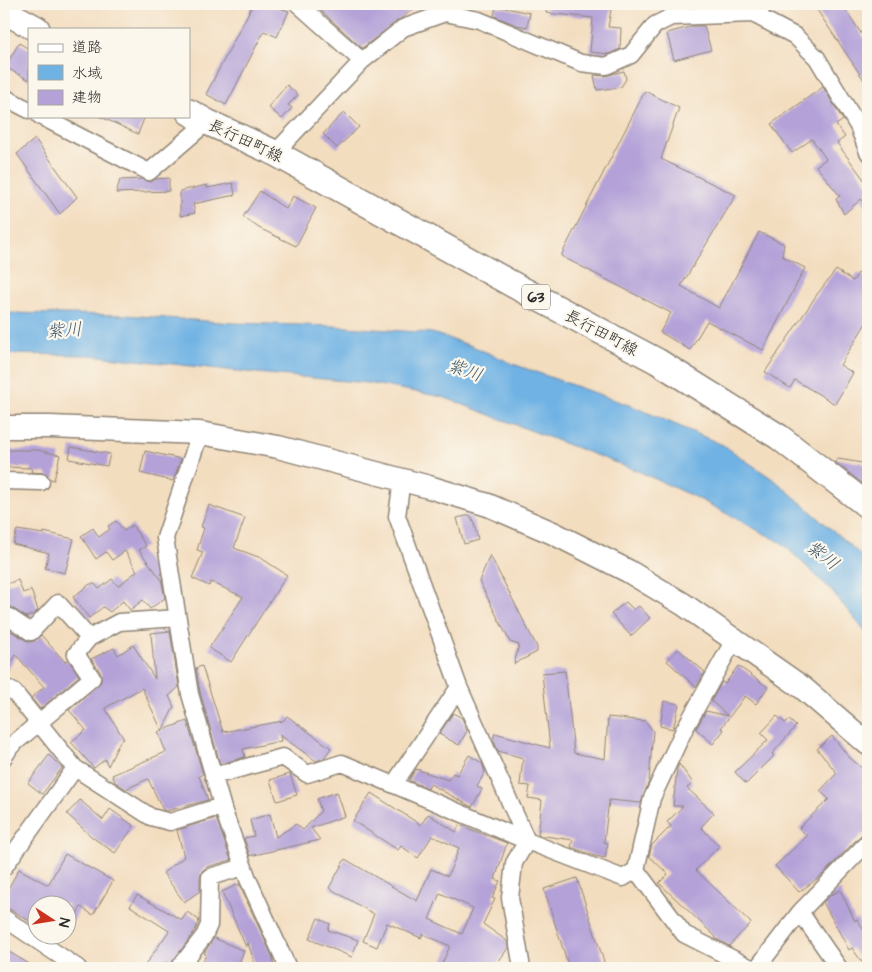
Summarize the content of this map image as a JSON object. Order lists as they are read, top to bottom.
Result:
{
  "streets": {
    "main road": ["長行田町線", "63"]
  },
  "water": ["紫川"],
  "legend": ["道路", "水域", "建物"],
  "north": "right"
}
